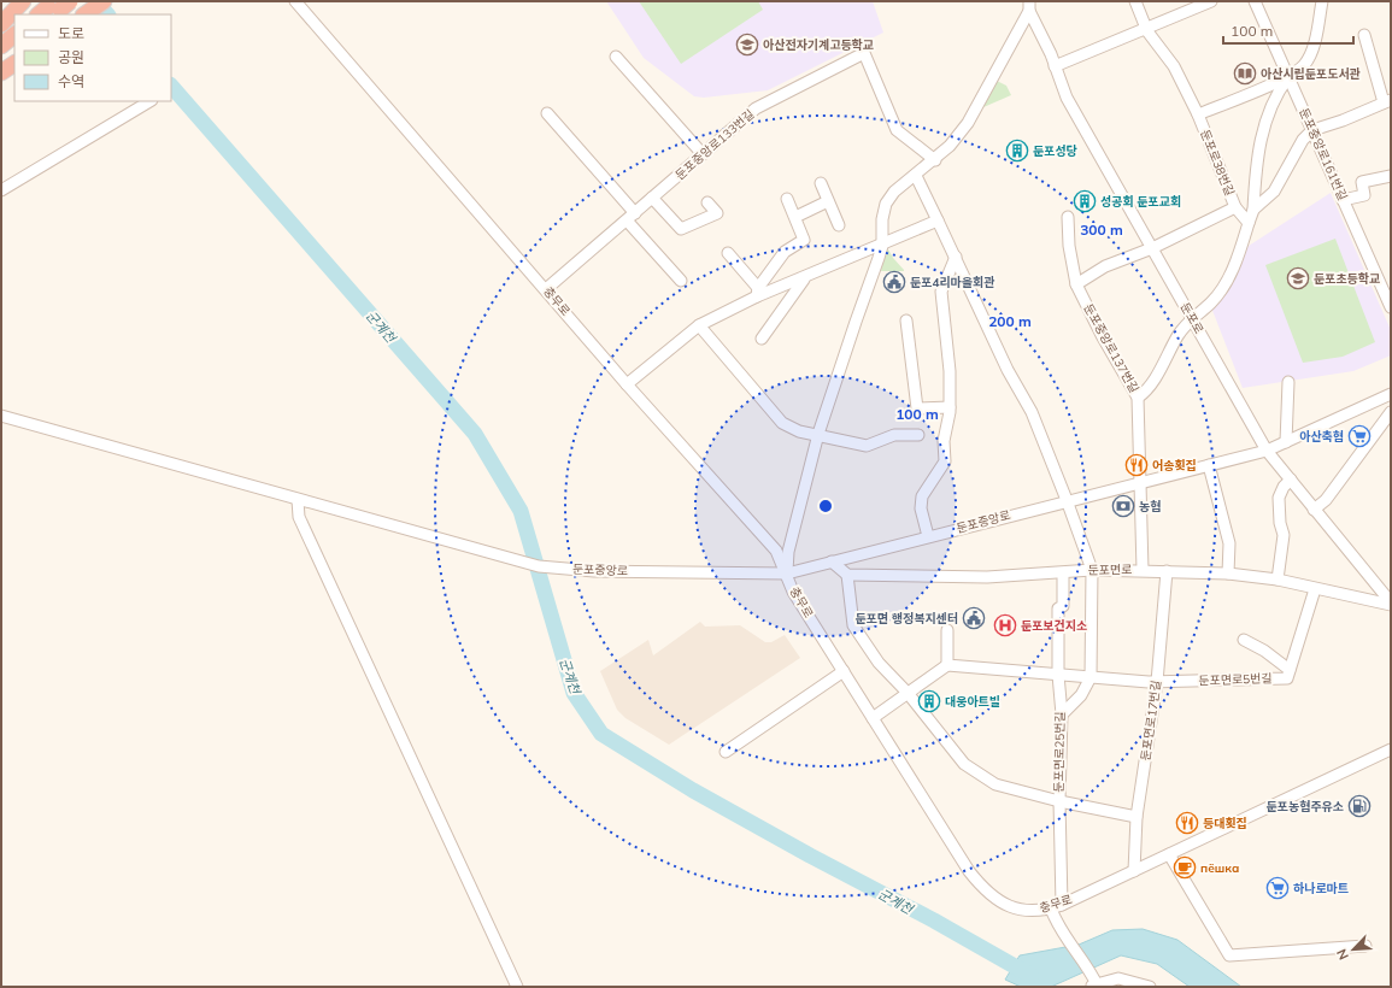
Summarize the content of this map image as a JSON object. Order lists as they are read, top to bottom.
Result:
{
  "streets": {
    "street": [
      "둔포중앙로133번길",
      "둔포중앙로161번길",
      "둔포로38번길",
      "충무로",
      "둔포로",
      "둔포중앙로137번길",
      "둔포중앙로",
      "둔포면로",
      "둔포면로5번길",
      "둔포면로17번길",
      "둔포면로25번길"
    ]
  },
  "crossings": [
    ["둔포중앙로133번길", "충무로"],
    ["둔포중앙로133번길", "둔포로"],
    ["충무로", "둔포로"],
    ["충무로", "둔포중앙로"],
    ["충무로", "둔포면로17번길"],
    ["충무로", "둔포면로25번길"],
    ["둔포로", "둔포중앙로"],
    ["둔포로", "둔포면로"],
    ["둔포중앙로137번길", "둔포중앙로"],
    ["둔포중앙로137번길", "둔포면로"],
    ["둔포면로", "둔포면로17번길"],
    ["둔포면로", "둔포면로25번길"],
    ["둔포면로5번길", "둔포면로17번길"],
    ["둔포면로5번길", "둔포면로25번길"]
  ],
  "water": ["군계천"],
  "places": {
    "school or university": ["아산전자기계고등학교", "둔포초등학교"],
    "library": ["아산시립둔포도서관"],
    "building": ["둔포성당", "성공회 둔포교회", "대웅아트빌"],
    "public building": ["둔포4리마을회관", "둔포면 행정복지센터"],
    "supermarket": ["아산축협", "하나로마트"],
    "restaurant": ["어송횟집", "등대횟집"],
    "bank": ["농협"],
    "hospital": ["둔포보건지소"],
    "fuel station": ["둔포농협주유소"],
    "cafe": ["пёшка"]
  },
  "legend": ["도로", "공원", "수역"],
  "scale_bar": "100 m",
  "north": "bottom left",
  "rings": ["300 m", "200 m", "100 m"]
}
